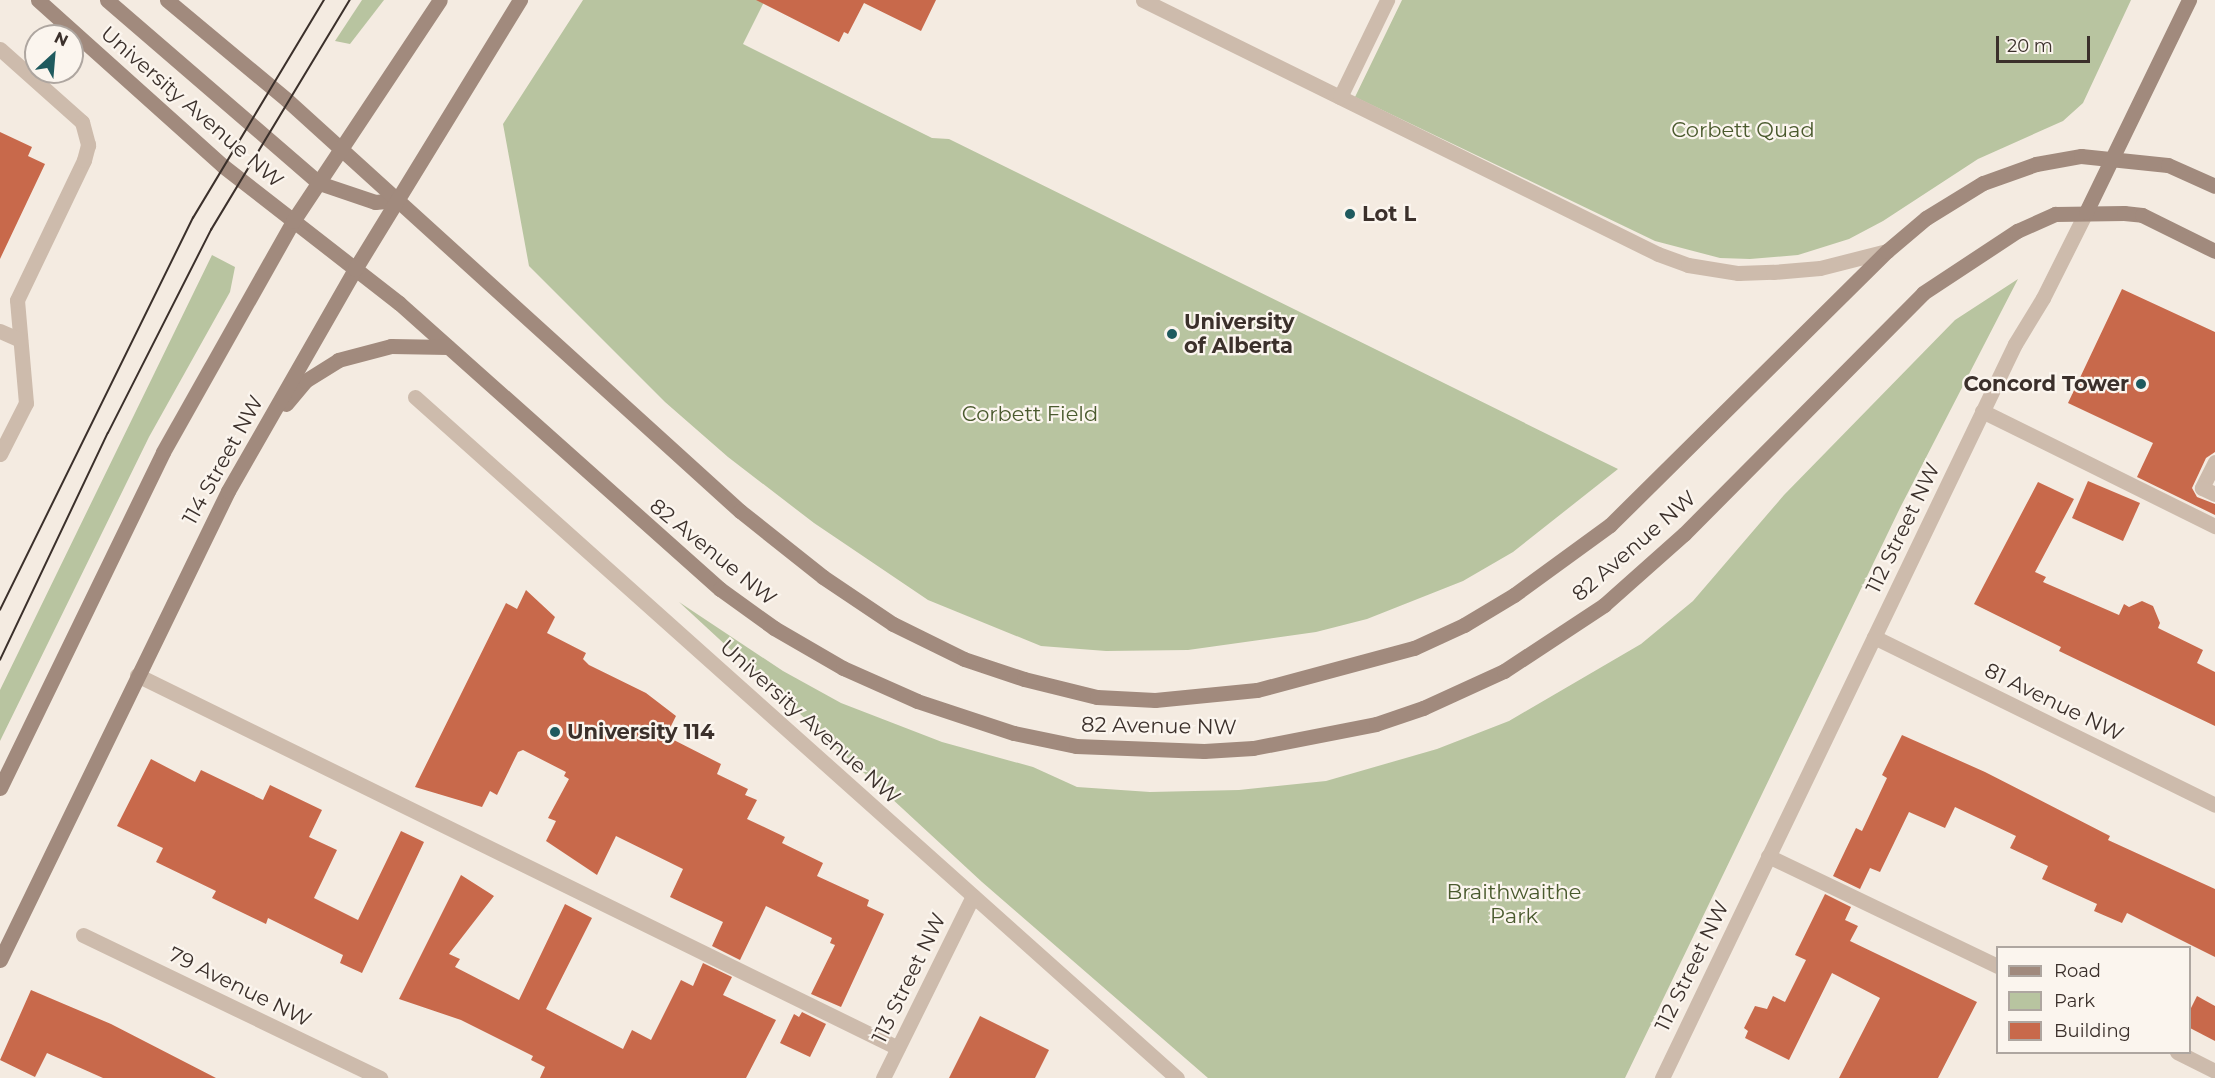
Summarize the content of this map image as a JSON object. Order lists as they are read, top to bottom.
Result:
{
  "streets": {
    "main road": [
      "University Avenue NW",
      "114 Street NW",
      "112 Street NW",
      "82 Avenue NW"
    ],
    "street": ["81 Avenue NW", "113 Street NW", "79 Avenue NW"]
  },
  "crossings": [
    ["University Avenue NW", "82 Avenue NW"],
    ["University Avenue NW", "113 Street NW"],
    ["114 Street NW", "82 Avenue NW"],
    ["112 Street NW", "82 Avenue NW"],
    ["112 Street NW", "81 Avenue NW"]
  ],
  "parks": ["Corbett Quad", "Corbett Field", "Braithwaithe Park"],
  "places": [
    "Lot L",
    "University of Alberta",
    "Concord Tower",
    "University 114"
  ],
  "legend": ["Road", "Park", "Building"],
  "scale_bar": "20 m",
  "north": "top right"
}
